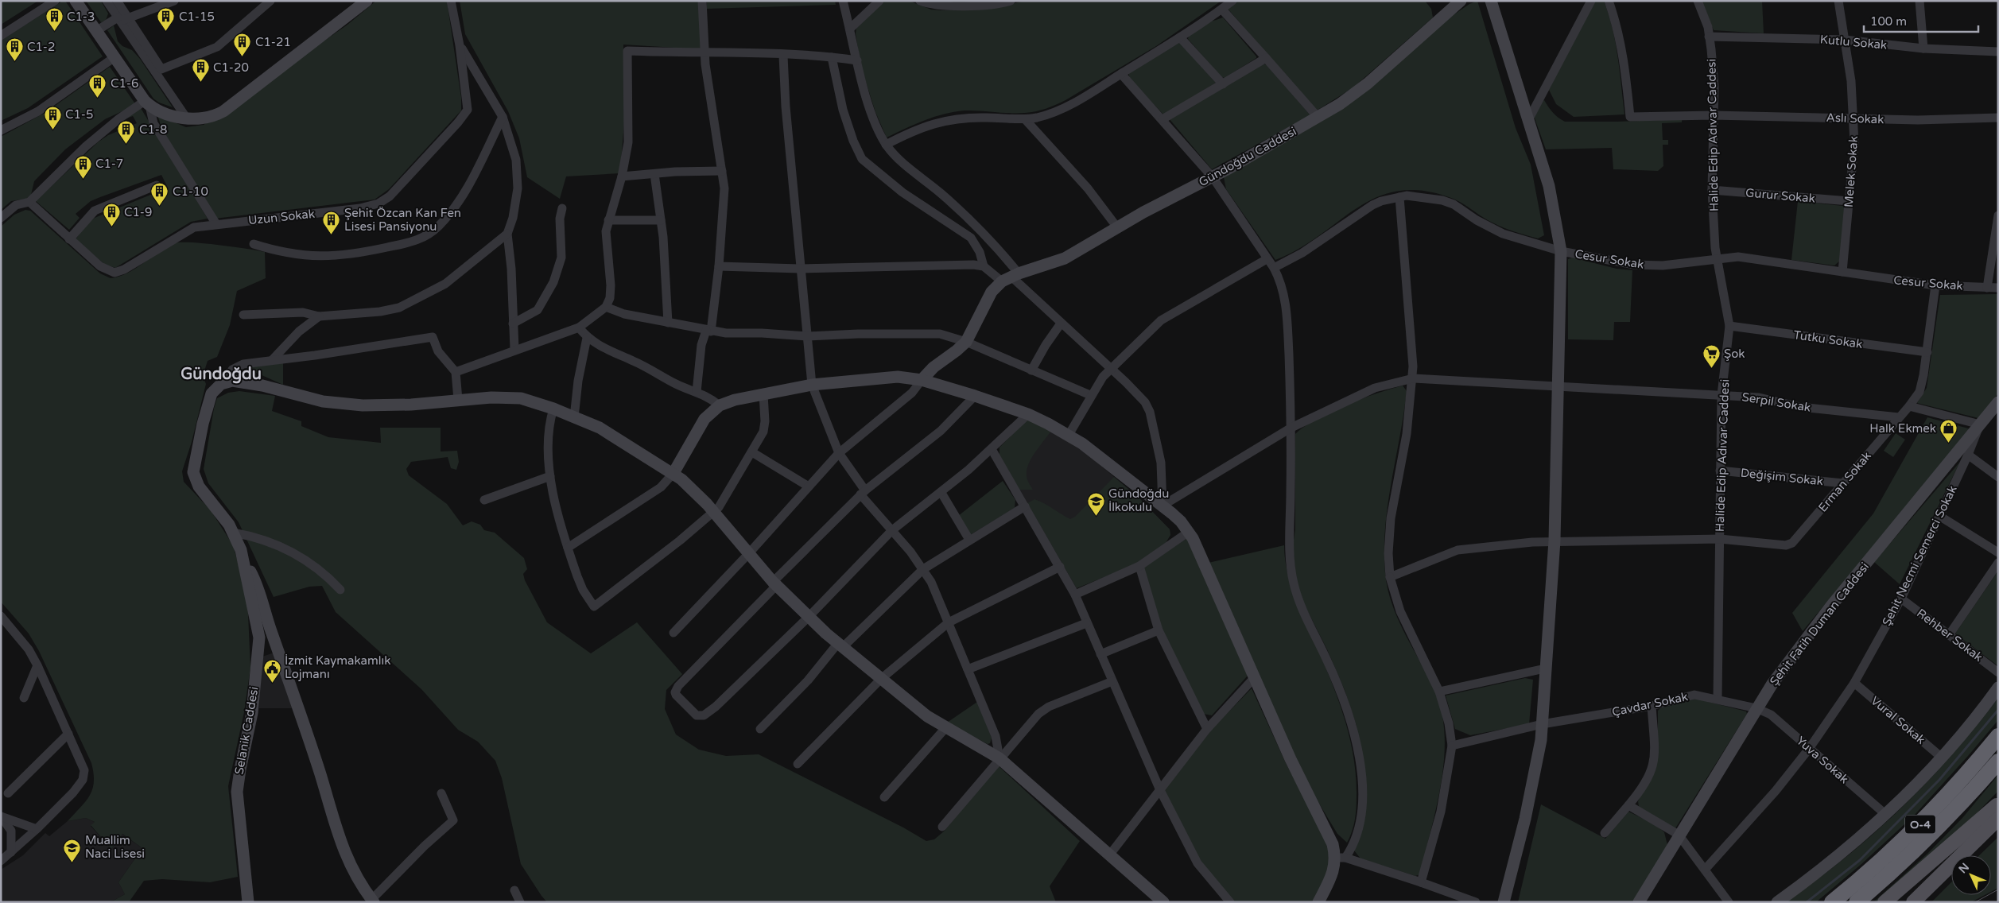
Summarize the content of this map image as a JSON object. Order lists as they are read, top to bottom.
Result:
{
  "streets": {
    "highway": ["O-4"],
    "street": [
      "Kutlu Sokak",
      "Aslı Sokak",
      "Halide Edip Adıvar Caddesi",
      "Gündoğdu Caddesi",
      "Melek Sokak",
      "Gurur Sokak",
      "Uzun Sokak",
      "Cesur Sokak",
      "Tutku Sokak",
      "Serpil Sokak",
      "Değişim Sokak",
      "Erman Sokak",
      "Şehit Necmi Semerci Sokak",
      "Şehit Fatih Duman Caddesi",
      "Rehber Sokak",
      "Çavdar Sokak",
      "Vural Sokak",
      "Selanik Caddesi",
      "Yuva Sokak"
    ]
  },
  "crossings": [
    ["Kutlu Sokak", "Halide Edip Adıvar Caddesi"],
    ["Kutlu Sokak", "Melek Sokak"],
    ["Aslı Sokak", "Halide Edip Adıvar Caddesi"],
    ["Aslı Sokak", "Melek Sokak"],
    ["Halide Edip Adıvar Caddesi", "Gurur Sokak"],
    ["Halide Edip Adıvar Caddesi", "Cesur Sokak"],
    ["Halide Edip Adıvar Caddesi", "Tutku Sokak"],
    ["Halide Edip Adıvar Caddesi", "Serpil Sokak"],
    ["Halide Edip Adıvar Caddesi", "Değişim Sokak"],
    ["Halide Edip Adıvar Caddesi", "Erman Sokak"],
    ["Halide Edip Adıvar Caddesi", "Çavdar Sokak"],
    ["Melek Sokak", "Gurur Sokak"],
    ["Melek Sokak", "Cesur Sokak"],
    ["Cesur Sokak", "Erman Sokak"],
    ["Tutku Sokak", "Erman Sokak"],
    ["Serpil Sokak", "Erman Sokak"],
    ["Değişim Sokak", "Erman Sokak"],
    ["Şehit Necmi Semerci Sokak", "Şehit Fatih Duman Caddesi"],
    ["Şehit Necmi Semerci Sokak", "Rehber Sokak"],
    ["Şehit Necmi Semerci Sokak", "Vural Sokak"],
    ["Şehit Necmi Semerci Sokak", "Yuva Sokak"],
    ["Şehit Fatih Duman Caddesi", "Çavdar Sokak"],
    ["Şehit Fatih Duman Caddesi", "Yuva Sokak"],
    ["Çavdar Sokak", "Yuva Sokak"]
  ],
  "districts": ["Gündoğdu"],
  "places": {
    "building": [
      "C1-3",
      "C1-15",
      "C1-21",
      "C1-2",
      "C1-20",
      "C1-6",
      "C1-5",
      "C1-8",
      "C1-7",
      "C1-10",
      "C1-9",
      "Şehit Özcan Kan Fen Lisesi Pansiyonu"
    ],
    "supermarket": ["Şok"],
    "shop": ["Halk Ekmek"],
    "school or university": ["Gündoğdu İlkokulu", "Muallim Naci Lisesi"],
    "public building": ["İzmit Kaymakamlık Lojmanı"]
  },
  "scale_bar": "100 m",
  "north": "top left"
}
